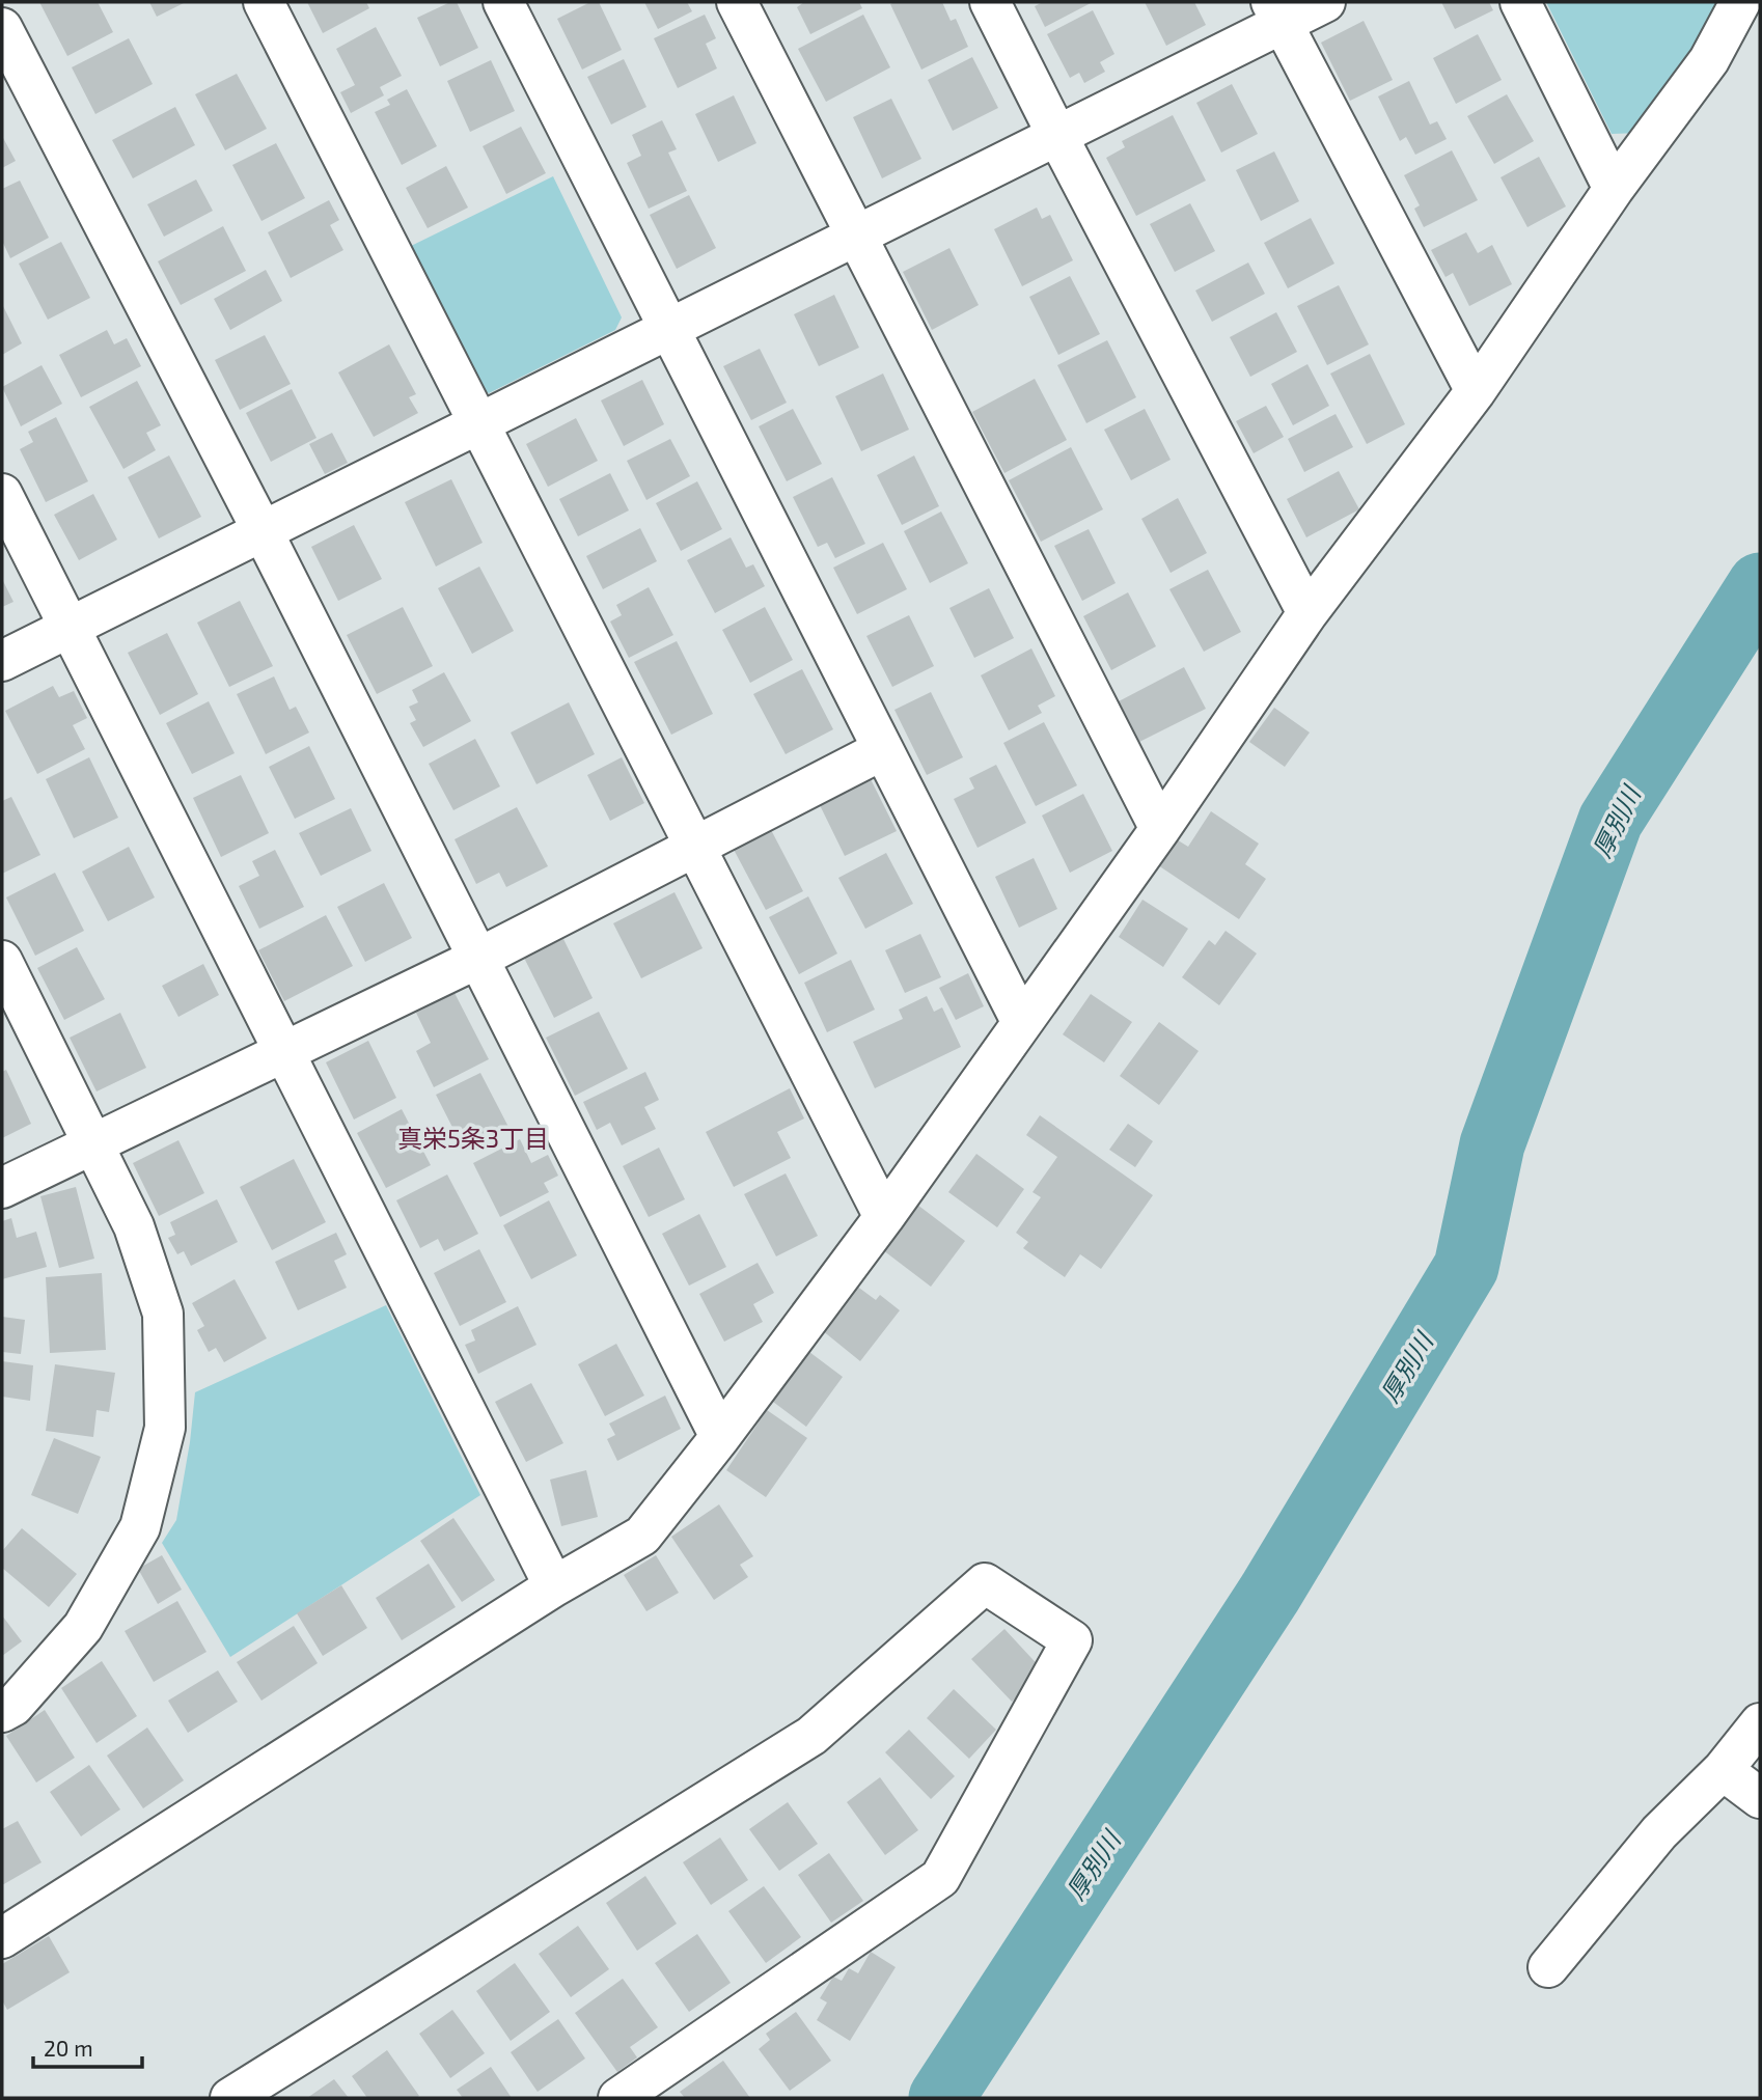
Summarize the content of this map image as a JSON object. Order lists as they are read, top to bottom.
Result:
{
  "districts": ["真栄5条3丁目"],
  "water": ["厚別川"],
  "scale_bar": "20 m"
}
